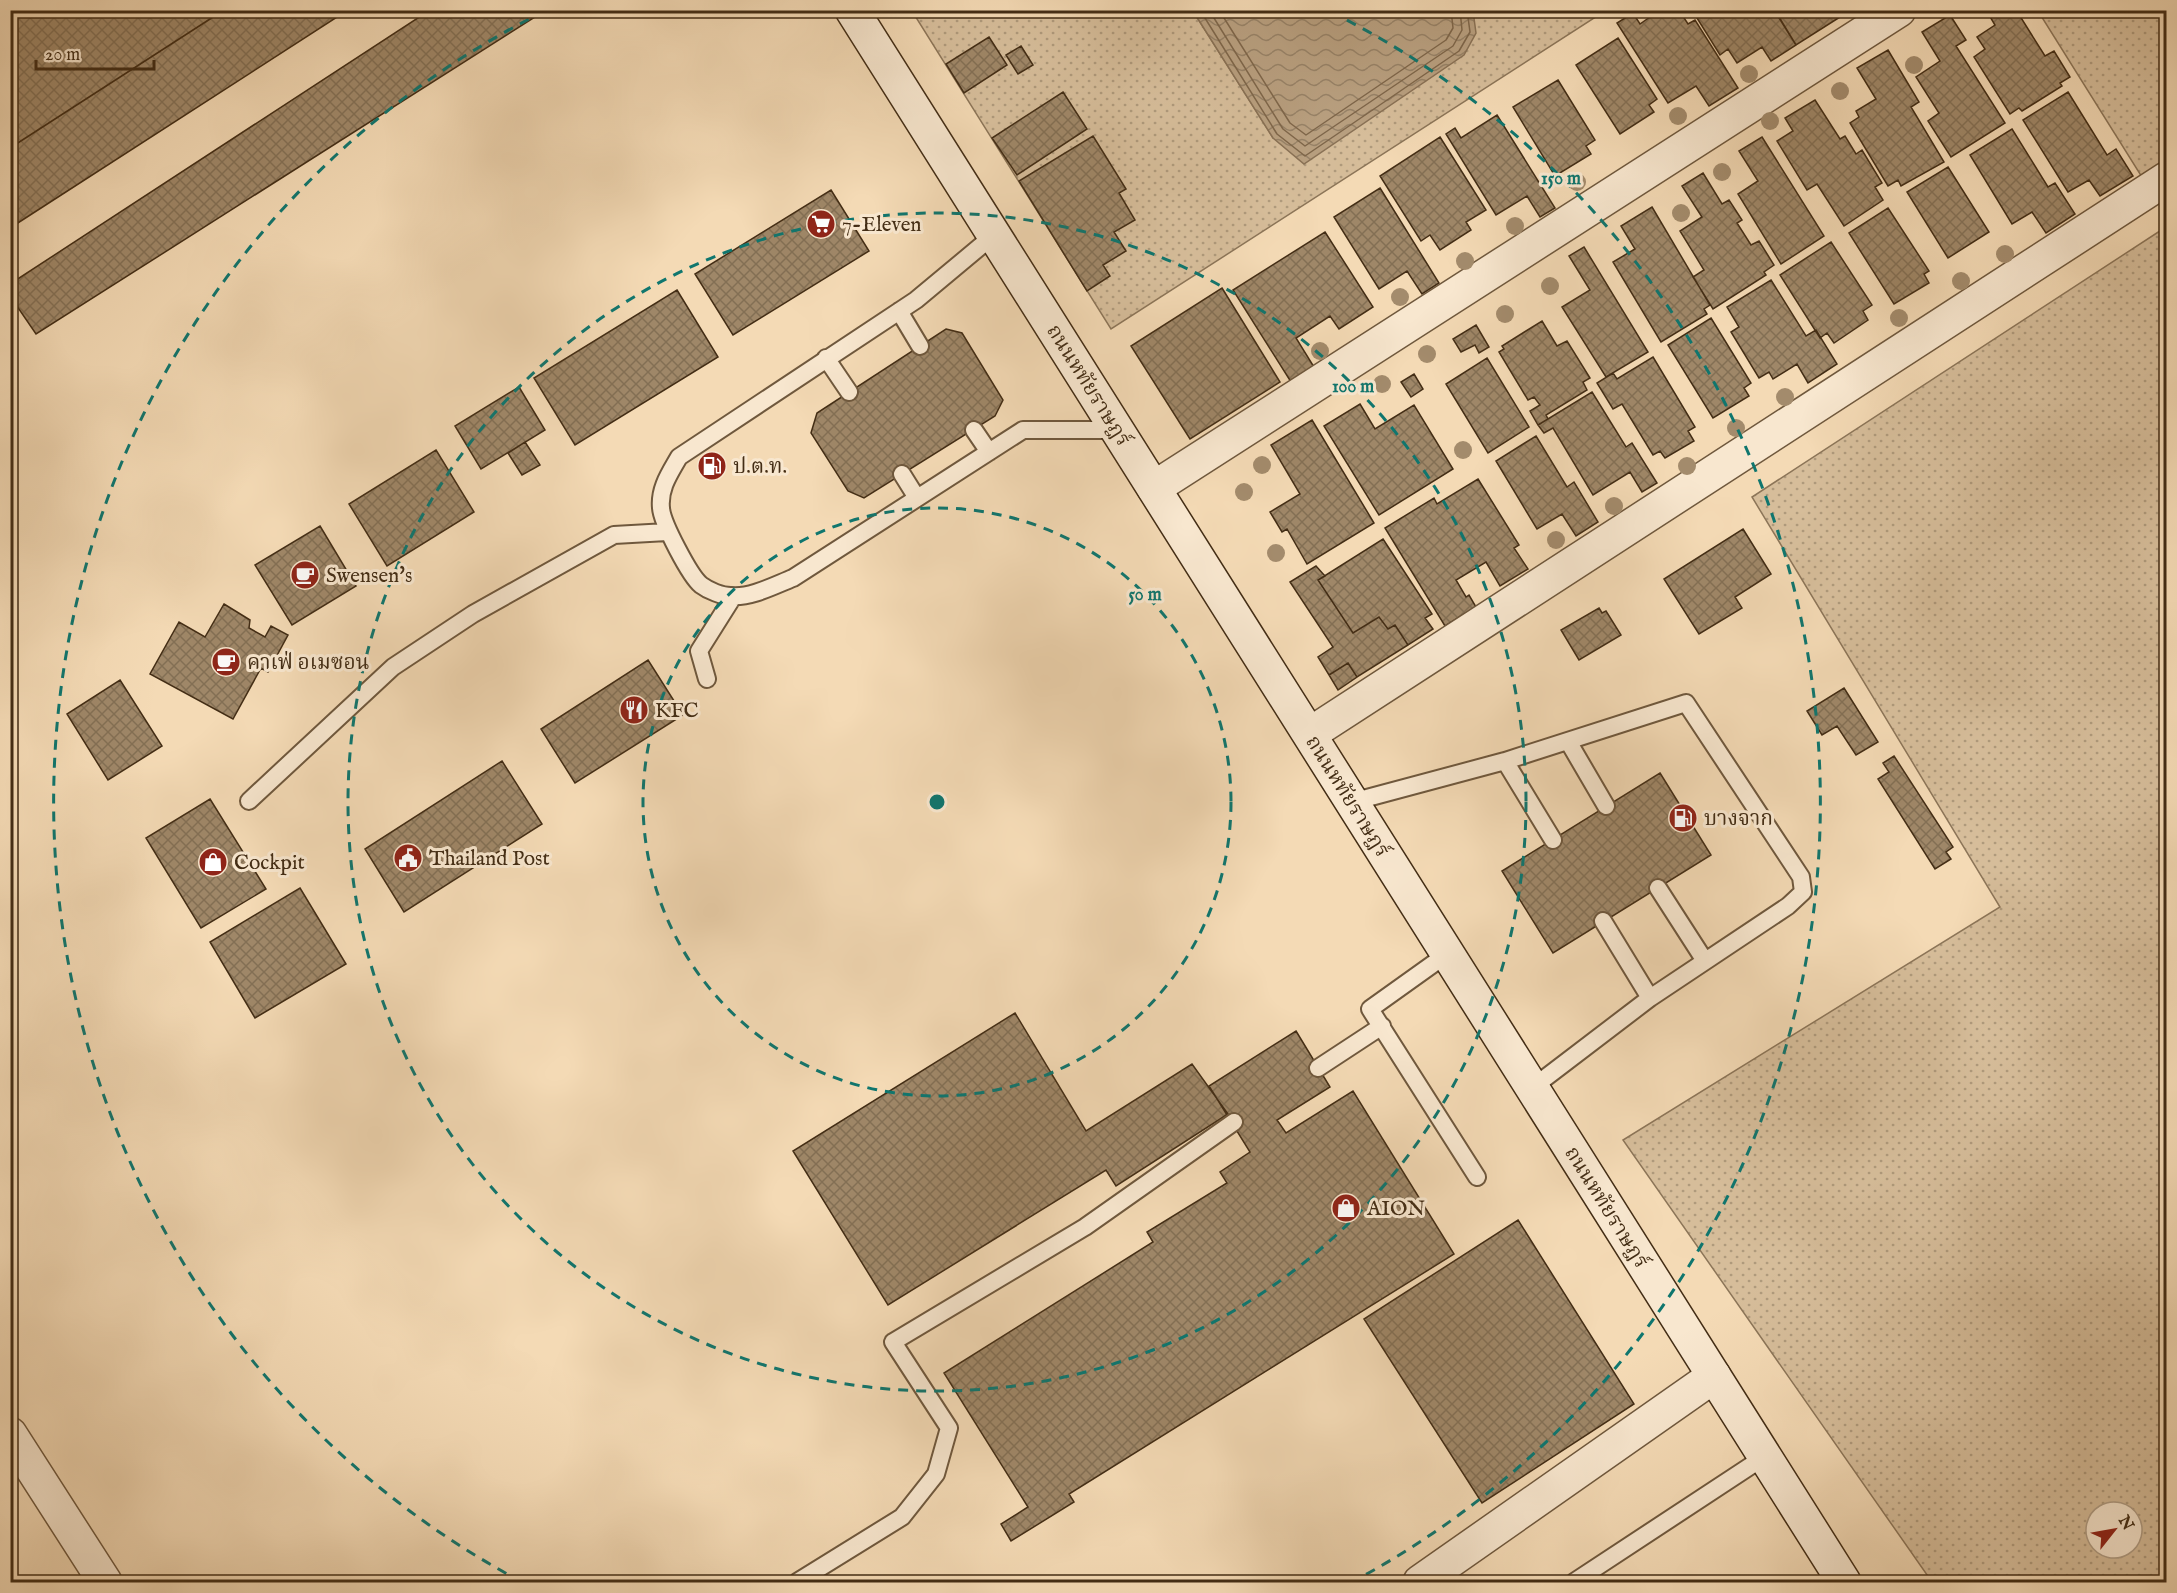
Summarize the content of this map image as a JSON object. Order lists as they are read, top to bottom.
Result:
{
  "streets": {
    "street": ["ถนนหทัยราษฎร์"]
  },
  "places": {
    "supermarket": ["7-Eleven"],
    "fuel station": ["ป.ต.ท.", "บางจาก"],
    "cafe": ["Swensen's", "คาเฟ่ อเมซอน"],
    "restaurant": ["KFC"],
    "public building": ["Thailand Post"],
    "shop": ["Cockpit", "AION"]
  },
  "scale_bar": "20 m",
  "north": "top right",
  "rings": ["150 m", "100 m", "50 m"]
}
